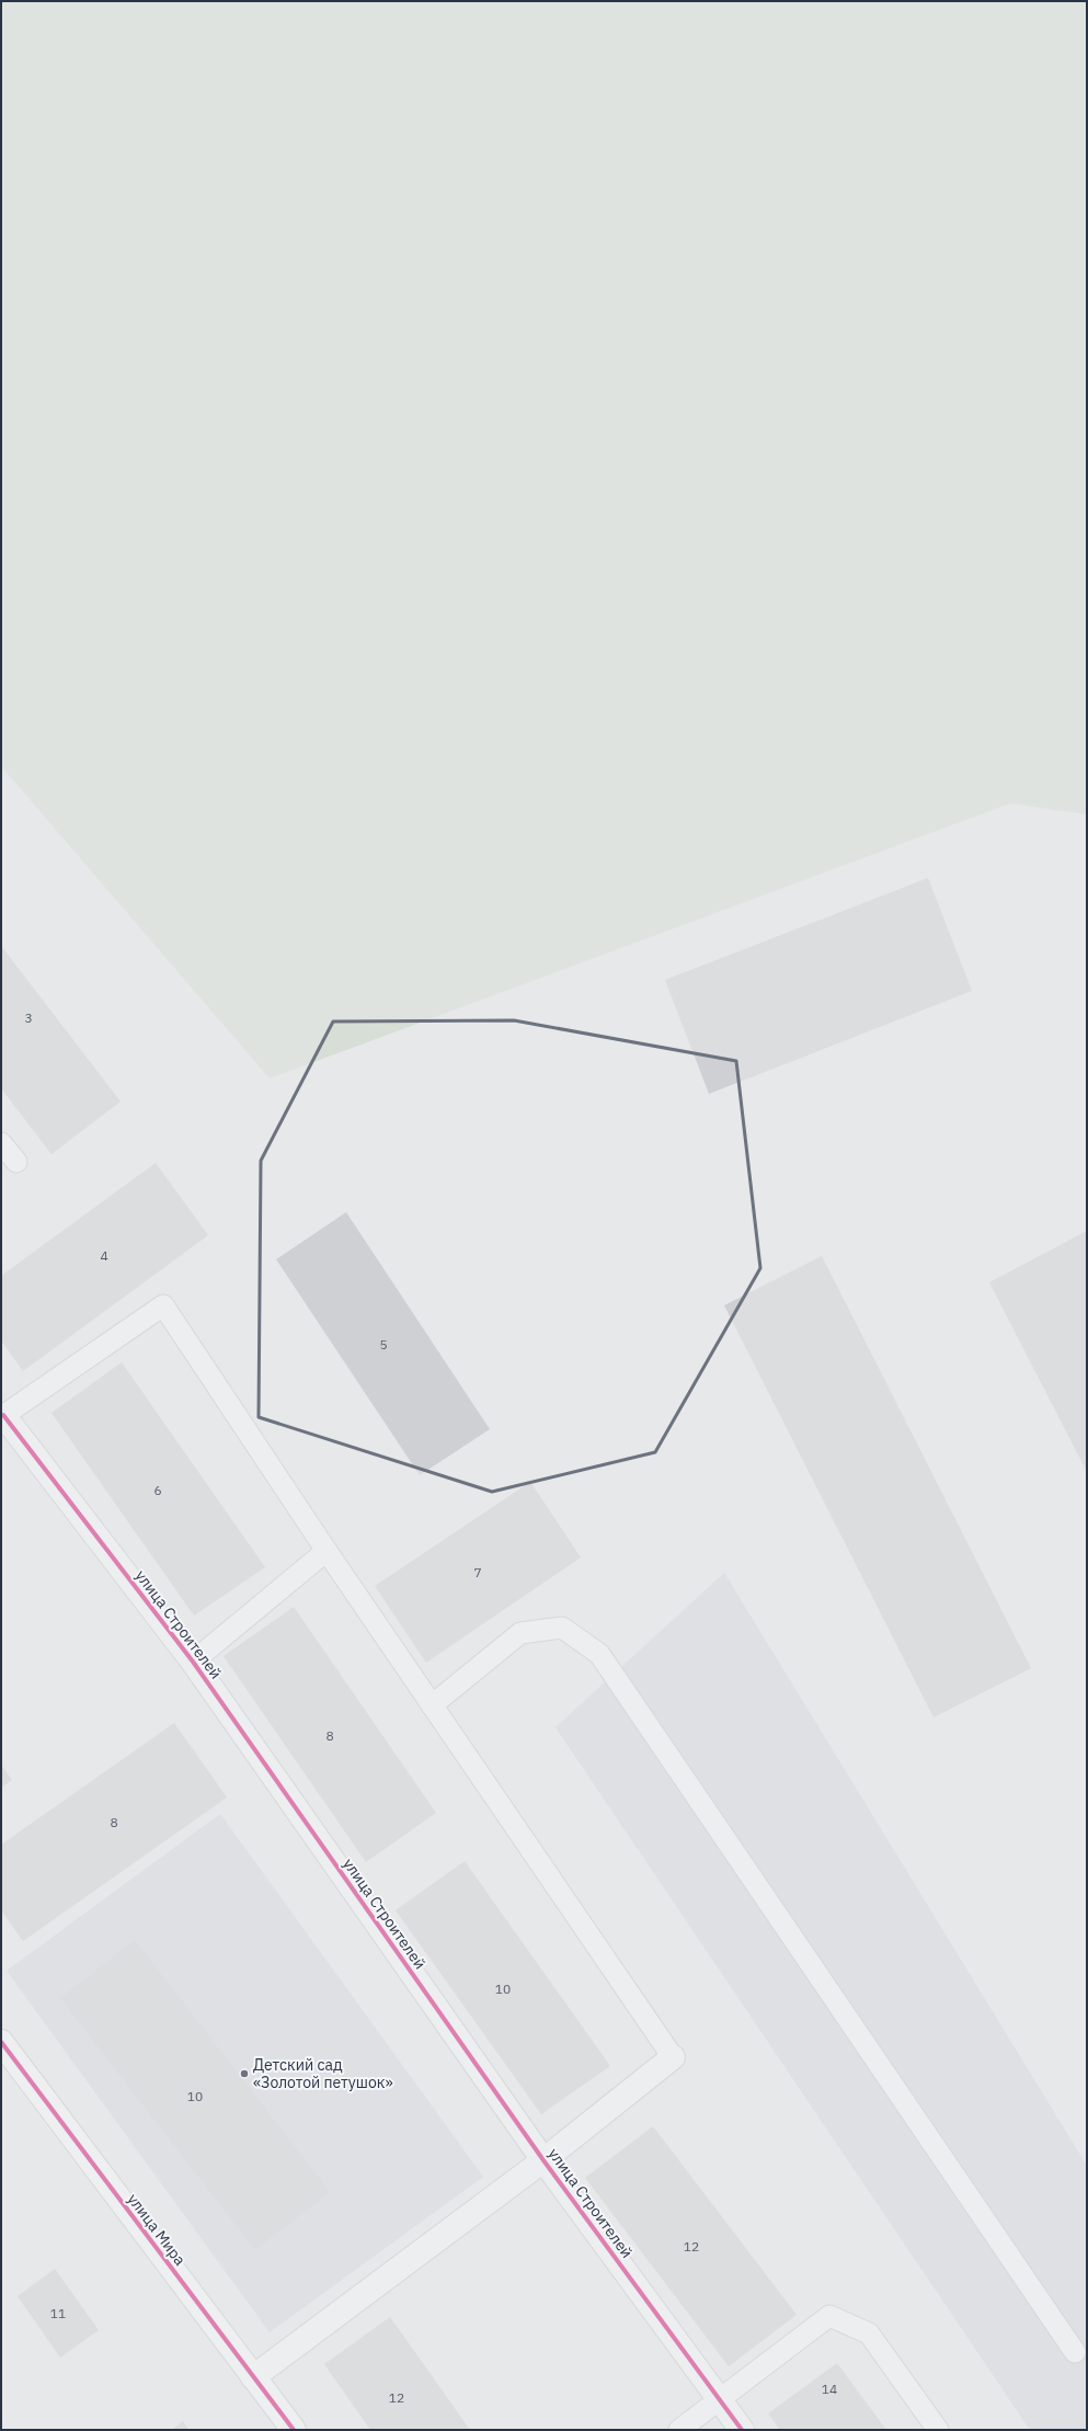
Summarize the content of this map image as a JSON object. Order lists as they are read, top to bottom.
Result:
{
  "streets": {
    "street": ["улица Строителей", "улица Мира"]
  },
  "places": ["Детский сад «Золотой петушок»"],
  "house_numbers": [
    "3",
    "4",
    "5",
    "6",
    "7",
    "8",
    "8",
    "10",
    "10",
    "12",
    "11",
    "14",
    "12"
  ]
}
